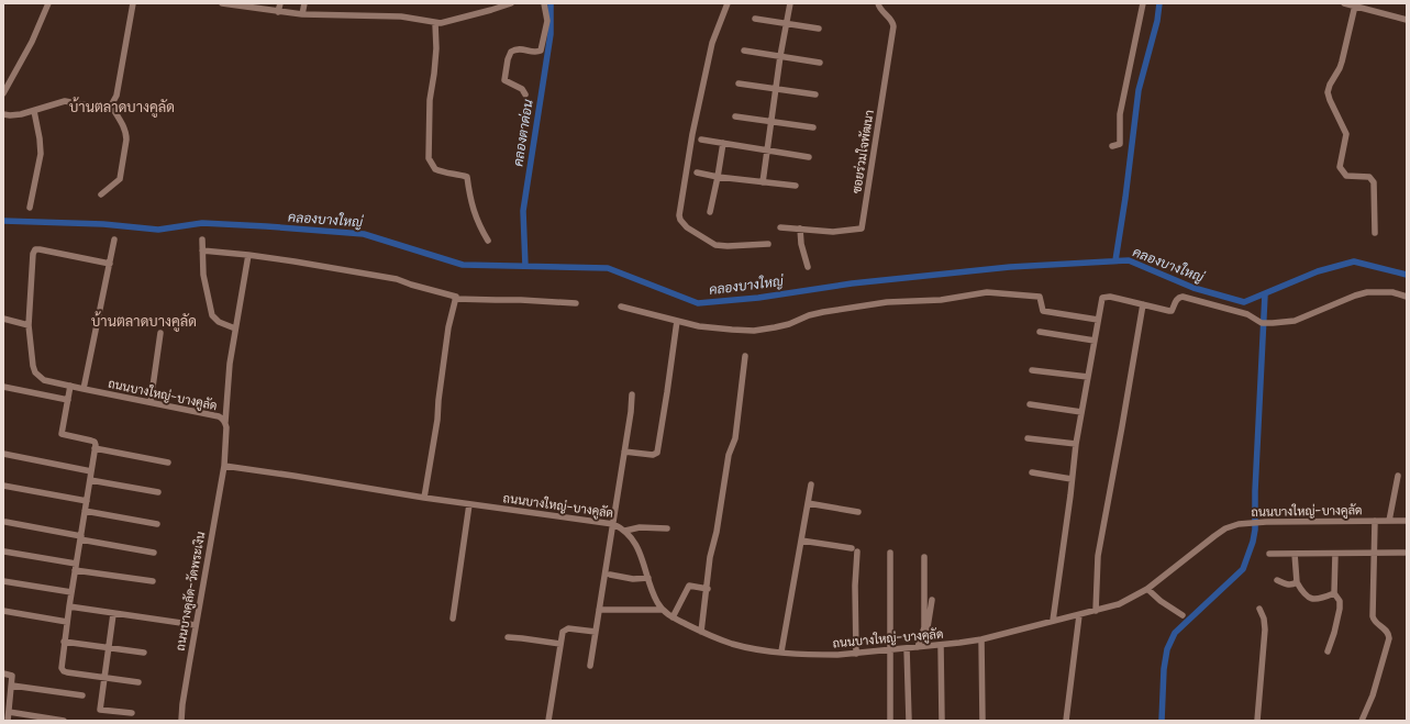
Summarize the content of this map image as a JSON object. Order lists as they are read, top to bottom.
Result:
{
  "streets": {
    "street": ["ซอยร่วมใจพัฒนา", "ถนนบางใหญ่-บางคูลัด", "ถนนบางคูลัด-วัดพระเงิน"]
  },
  "crossings": [
    ["ถนนบางใหญ่-บางคูลัด", "ถนนบางคูลัด-วัดพระเงิน"]
  ],
  "districts": ["บ้านตลาดบางคูลัด", "บ้านตลาดบางคูลัด"],
  "water": ["คลองตาด่อน", "คลองบางใหญ่"]
}
